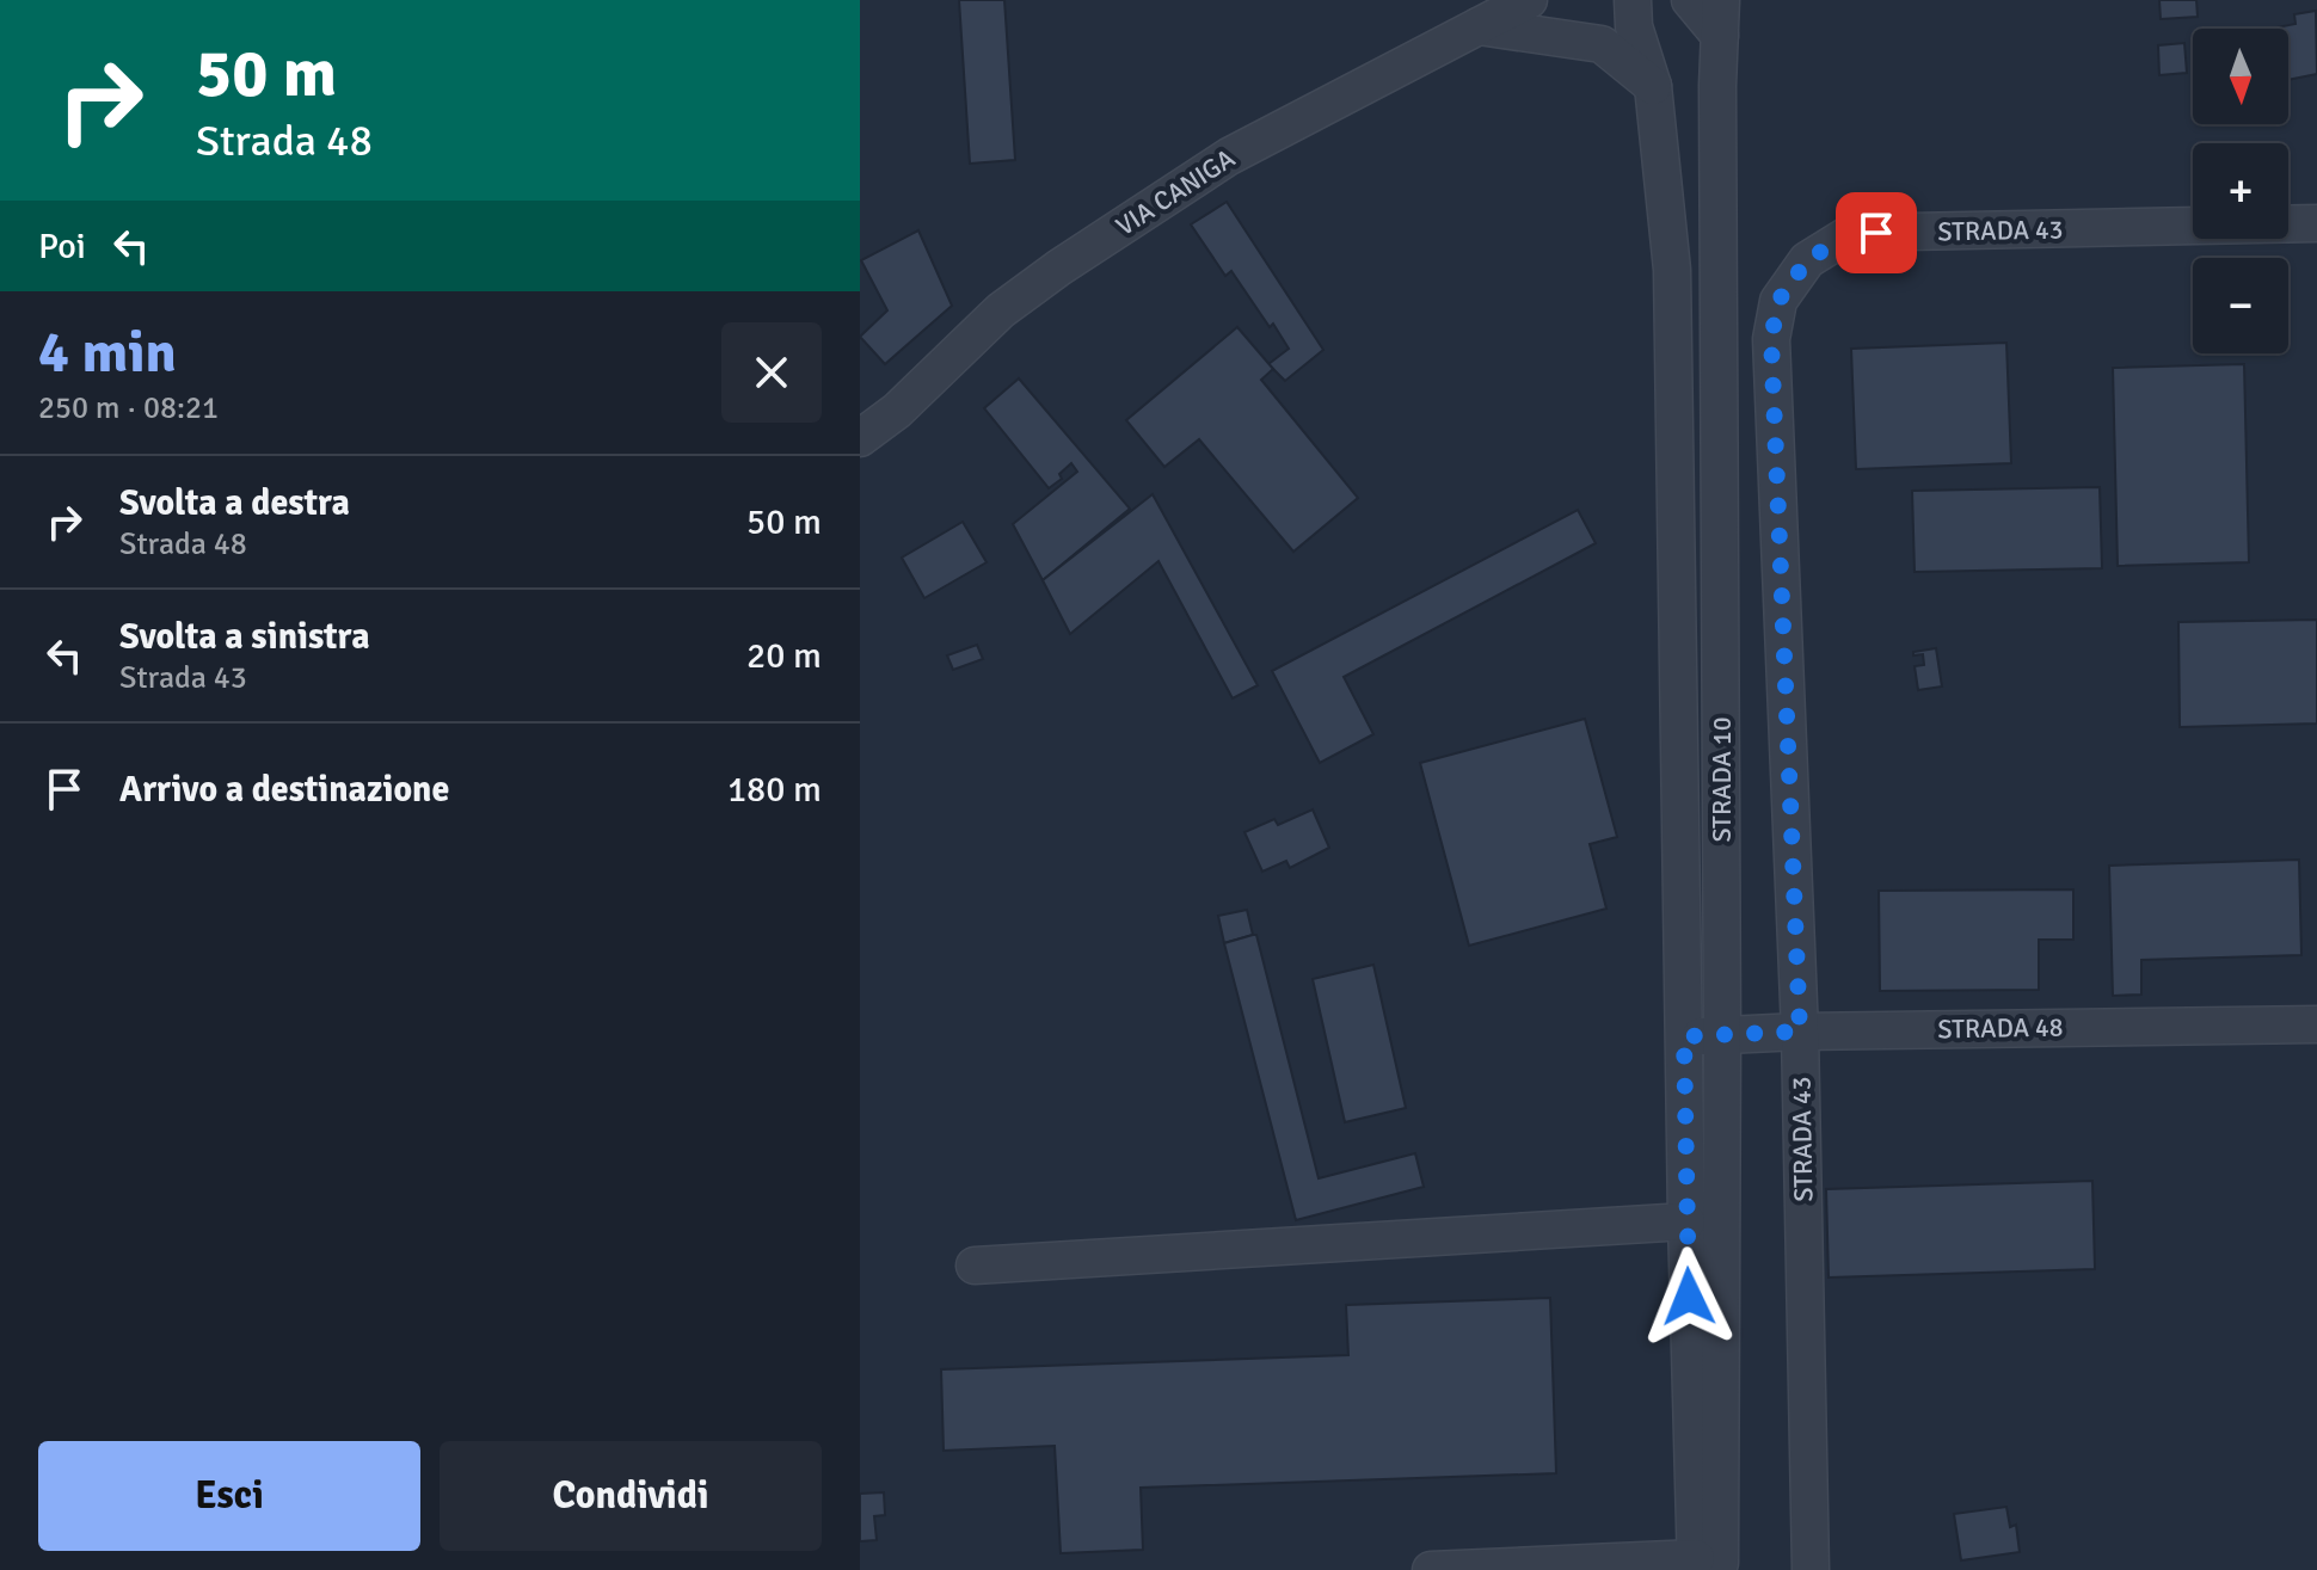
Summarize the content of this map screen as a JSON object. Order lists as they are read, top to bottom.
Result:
{
  "streets": {
    "street": [
      "VIA CANIGA",
      "STRADA 43",
      "STRADA 10",
      "STRADA 48"
    ]
  },
  "crossings": [
    ["STRADA 43", "STRADA 48"],
    ["STRADA 10", "STRADA 48"]
  ],
  "north": "bottom",
  "page": {
    "turn": ["50 m", "Strada 48"],
    "map_buttons": ["+", "−"],
    "then": "Poi",
    "heading": ["4 min", "250 m · 08:21"],
    "list": [
      {
        "name": "Svolta a destra",
        "note": "Strada 48",
        "value": "50 m"
      },
      {
        "name": "Svolta a sinistra",
        "note": "Strada 43",
        "value": "20 m"
      },
      {
        "name": "Arrivo a destinazione",
        "value": "180 m"
      }
    ],
    "buttons": ["Esci", "Condividi"]
  }
}
